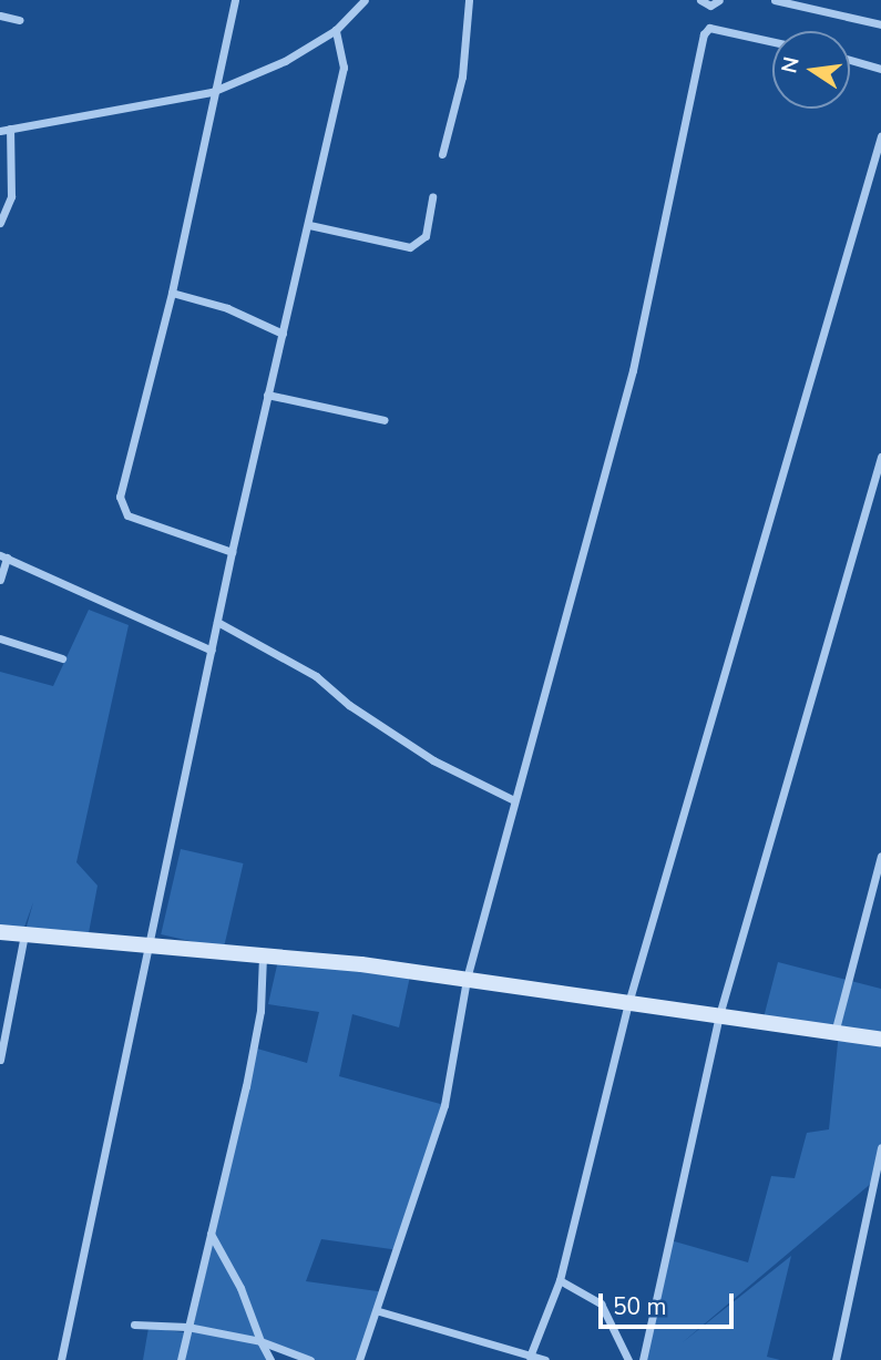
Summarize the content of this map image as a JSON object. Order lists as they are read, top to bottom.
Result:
{
  "scale_bar": "50 m",
  "north": "left"
}
